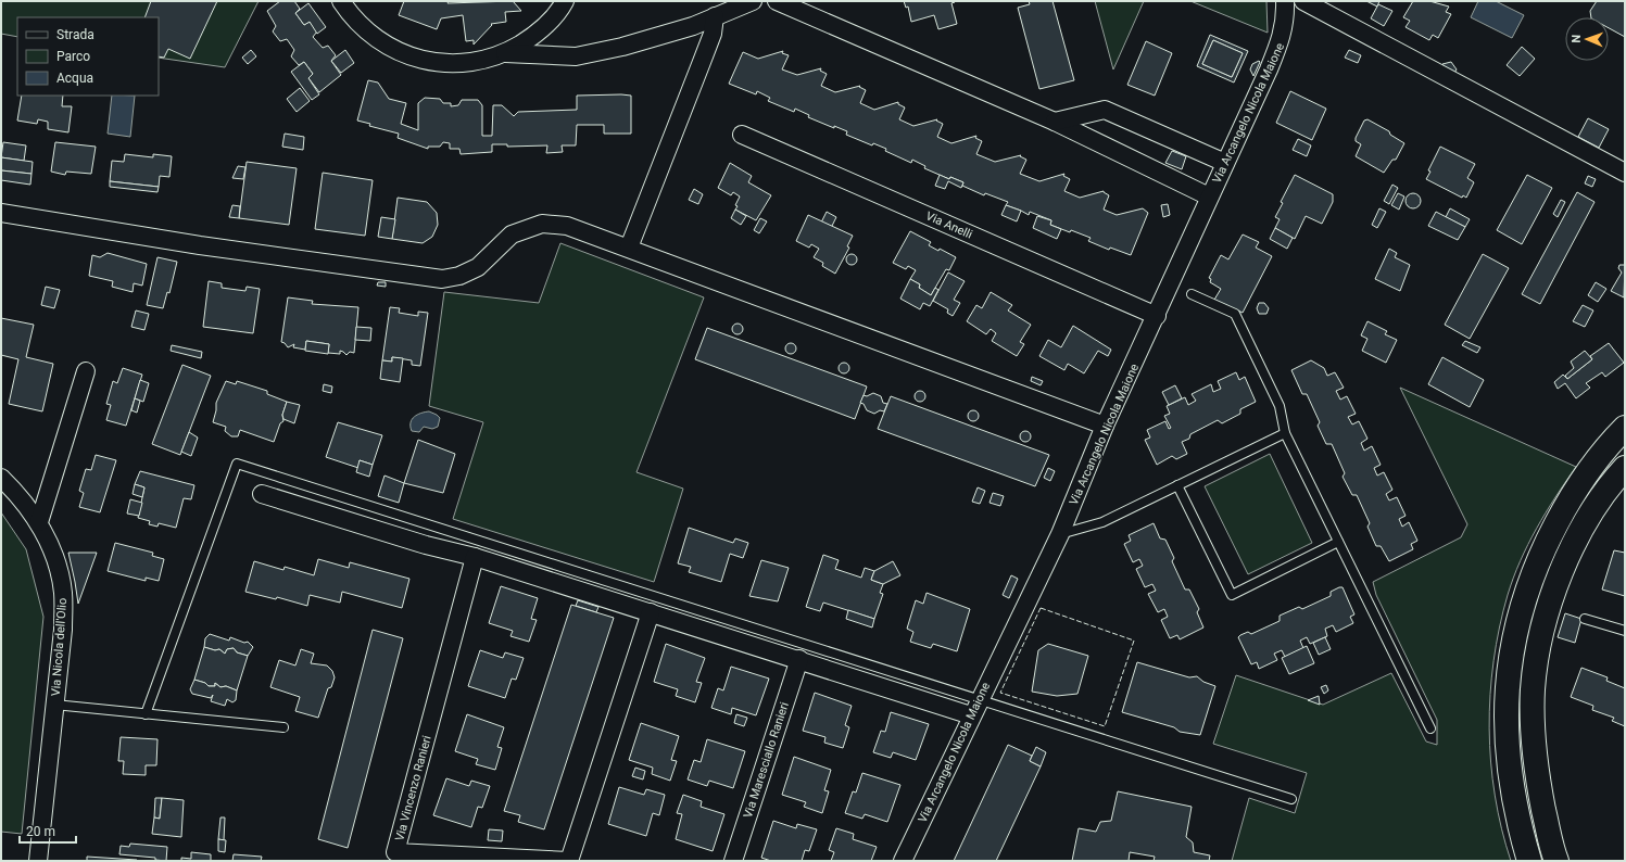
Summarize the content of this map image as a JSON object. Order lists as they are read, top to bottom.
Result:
{
  "streets": {
    "street": [
      "Via Arcangelo Nicola Maione",
      "Via Anelli",
      "Via Nicola dell'Olio",
      "Via Maresciallo Ranieri",
      "Via Vincenzo Ranieri"
    ]
  },
  "crossings": [
    ["Via Arcangelo Nicola Maione", "Via Anelli"]
  ],
  "legend": ["Strada", "Parco", "Acqua"],
  "scale_bar": "20 m",
  "north": "left"
}
